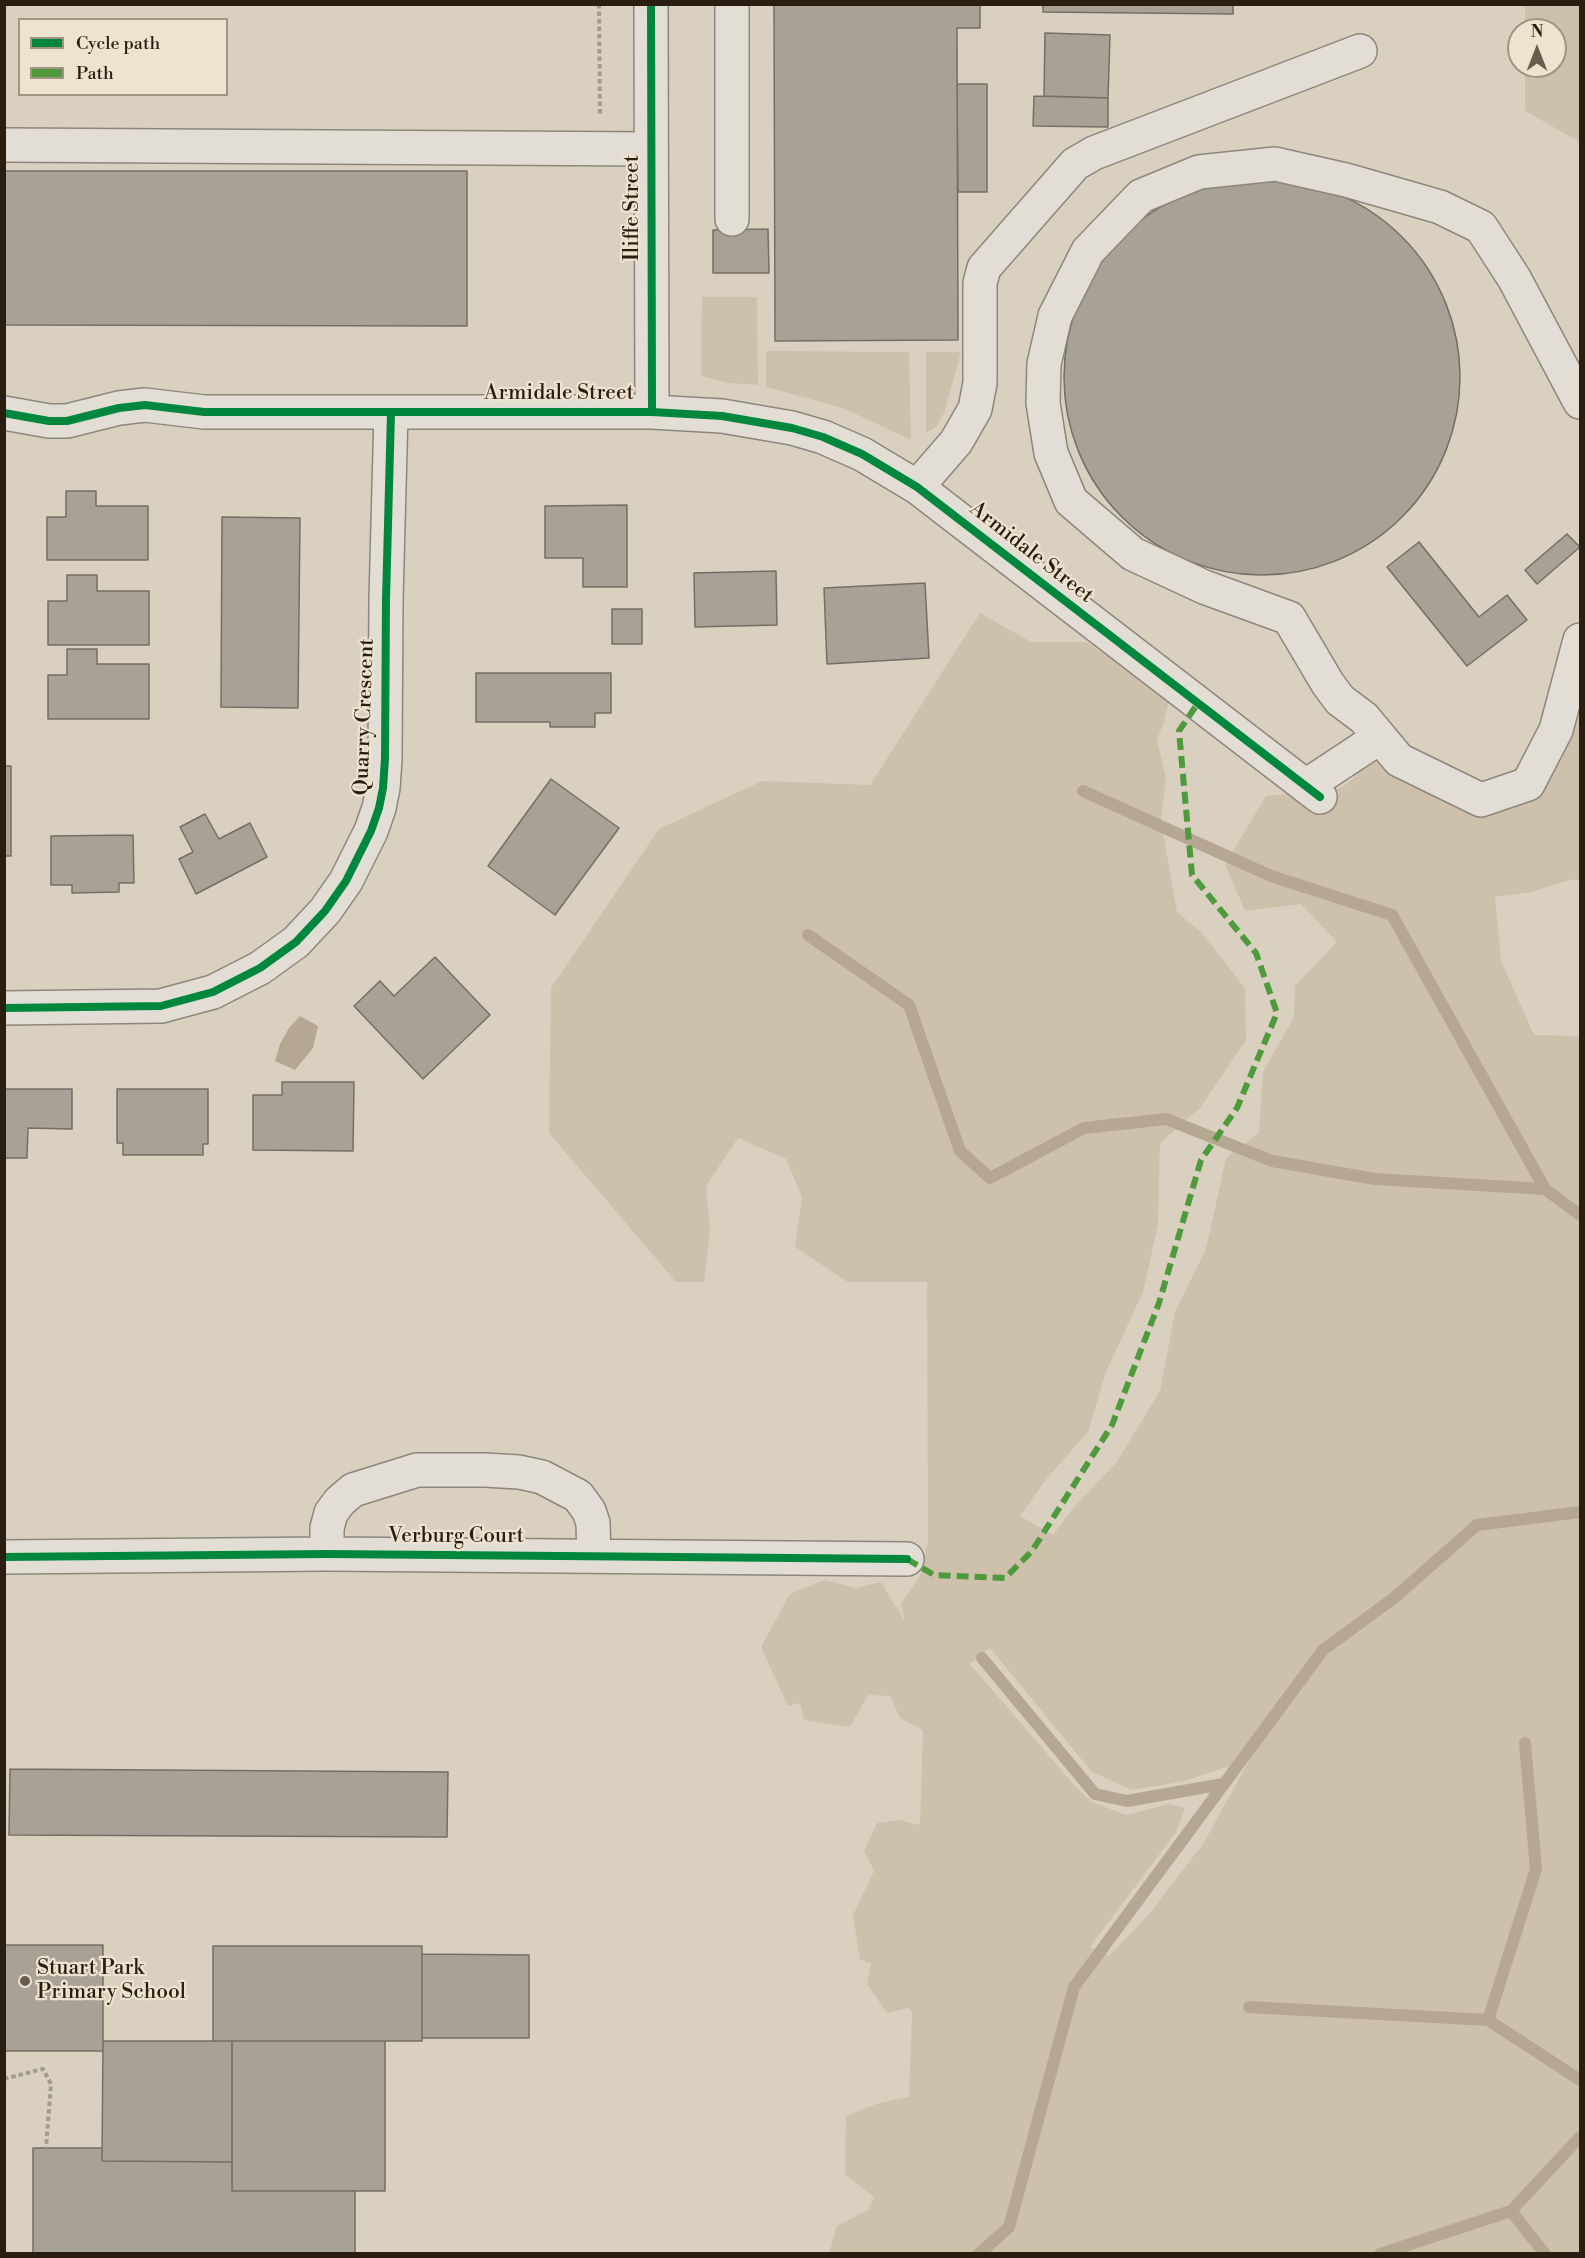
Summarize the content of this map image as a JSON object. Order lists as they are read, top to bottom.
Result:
{
  "streets": {
    "street": [
      "Iliffe Street",
      "Armidale Street",
      "Quarry Crescent",
      "Verburg Court"
    ]
  },
  "crossings": [
    ["Iliffe Street", "Armidale Street"],
    ["Armidale Street", "Quarry Crescent"]
  ],
  "places": ["Stuart Park Primary School"],
  "legend": ["Cycle path", "Path"],
  "north": "top"
}
